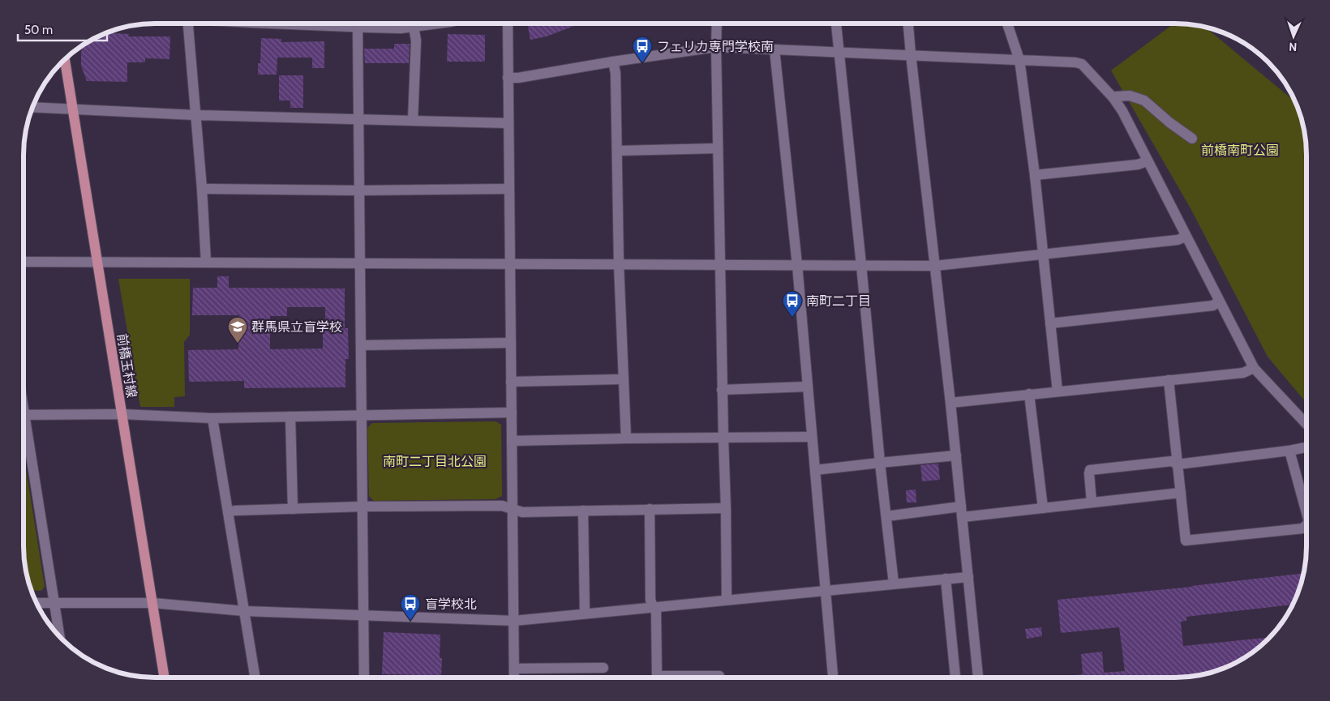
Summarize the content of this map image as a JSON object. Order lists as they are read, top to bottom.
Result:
{
  "streets": {
    "main road": ["前橋玉村線"]
  },
  "parks": ["前橋南町公園", "南町二丁目北公園"],
  "places": {
    "bus stop": ["フェリカ専門学校南", "南町二丁目", "盲学校北"],
    "school or university": ["群馬県立盲学校"]
  },
  "scale_bar": "50 m",
  "north": "bottom"
}
